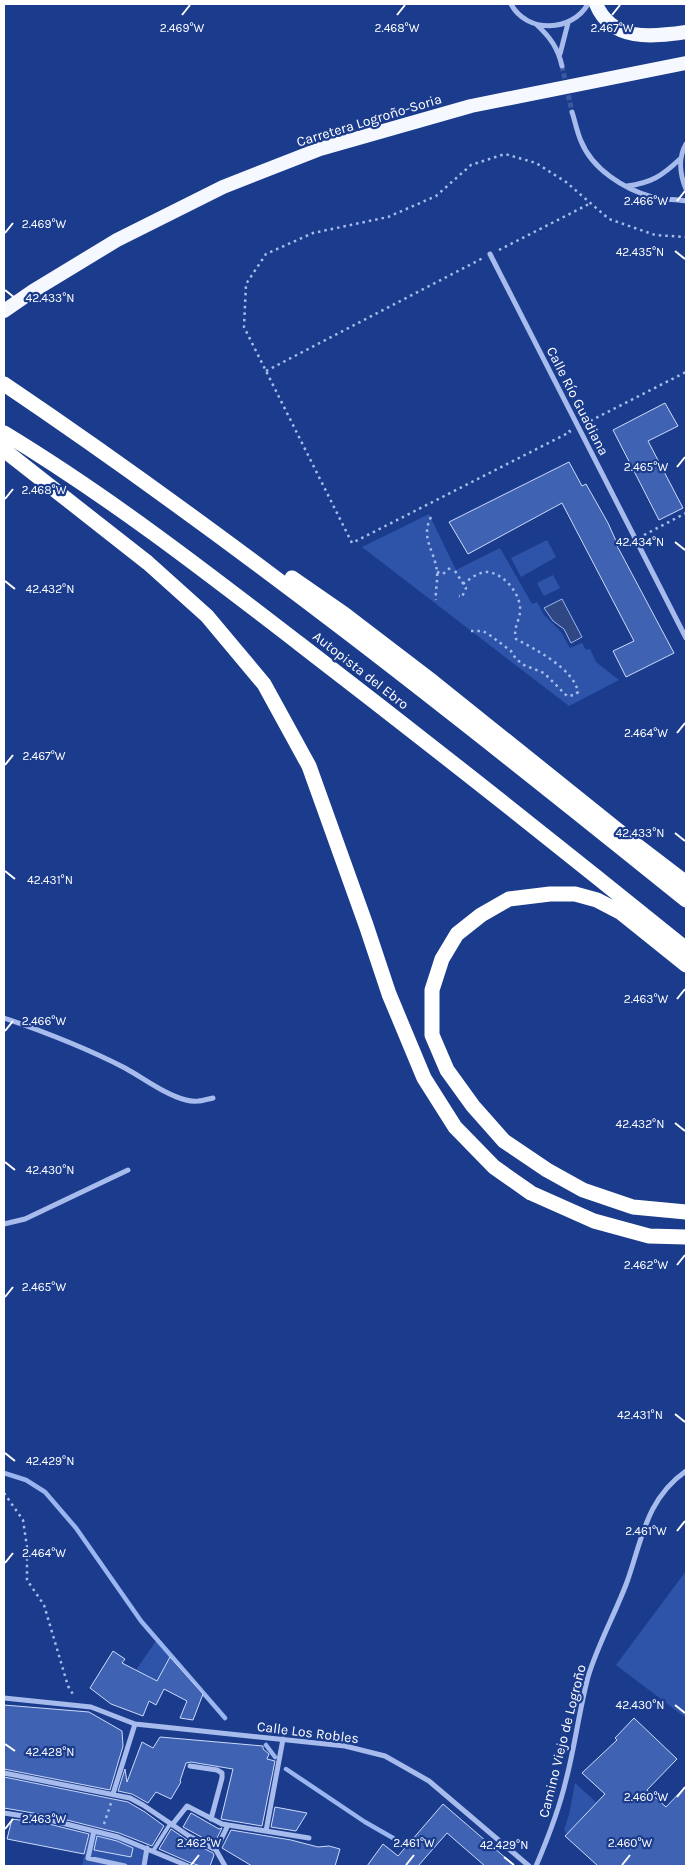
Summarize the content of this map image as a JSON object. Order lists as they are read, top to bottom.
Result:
{
  "streets": {
    "highway": ["Carretera Logroño-Soria", "Autopista del Ebro"],
    "street": ["Calle Río Guadiana", "Calle Los Robles", "Camino Viejo de Logroño"]
  },
  "coordinates": [
    "2.468°W",
    "2.467°W",
    "2.469°W",
    "2.466°W",
    "42.435°N",
    "42.433°N",
    "2.465°W",
    "42.434°N",
    "42.432°N",
    "2.464°W",
    "42.431°N",
    "2.463°W",
    "42.430°N",
    "2.462°W",
    "42.429°N",
    "2.461°W",
    "42.428°N",
    "2.460°W"
  ]
}
